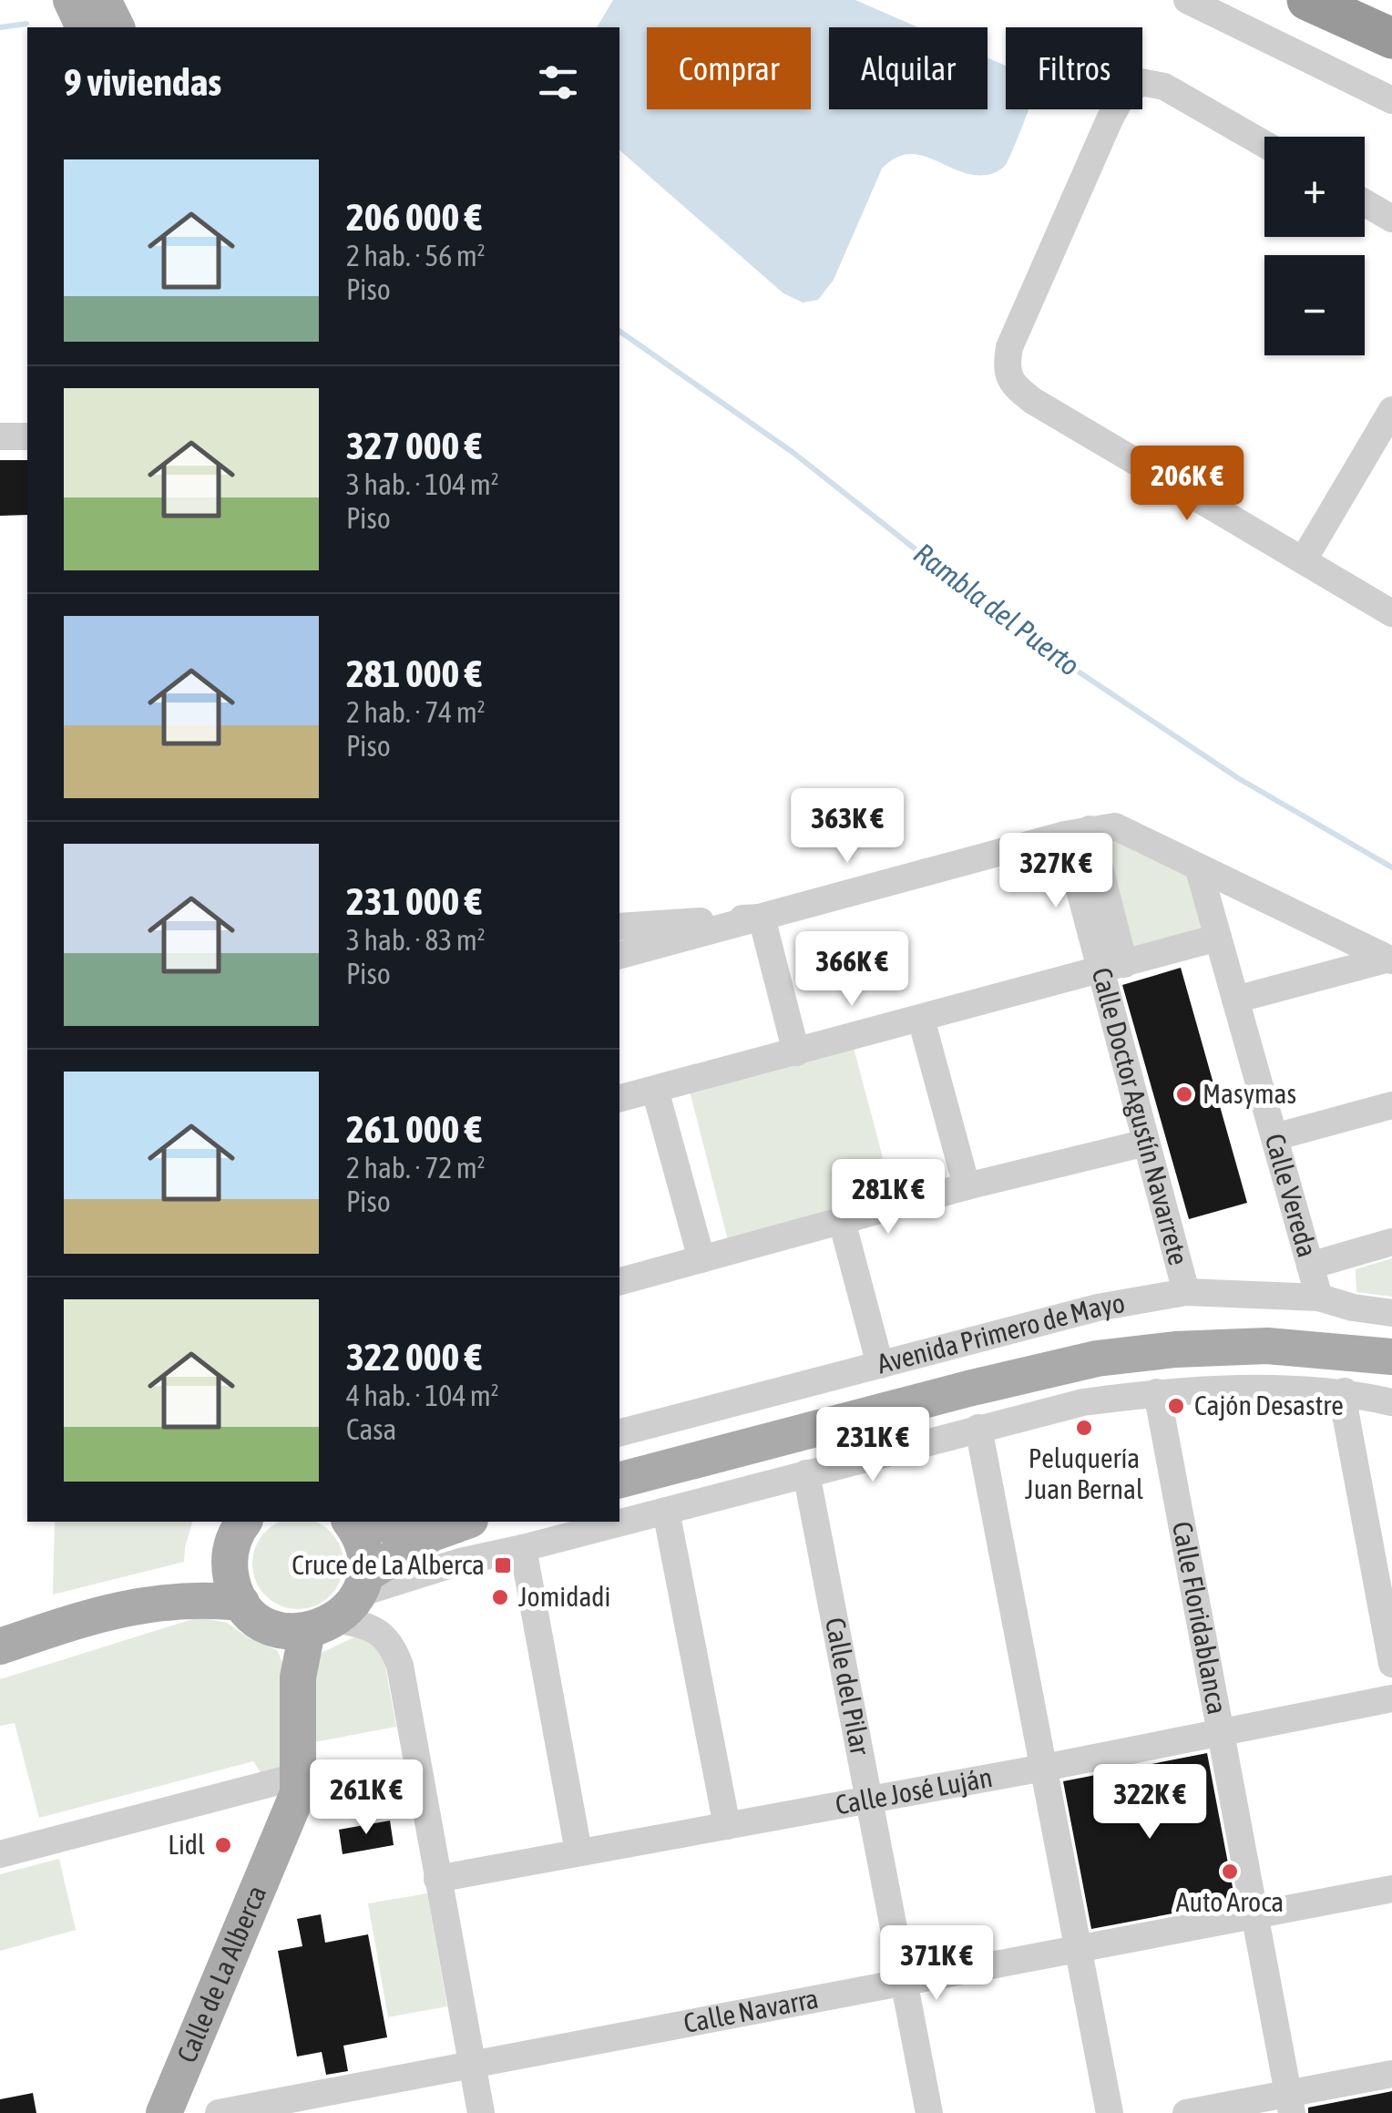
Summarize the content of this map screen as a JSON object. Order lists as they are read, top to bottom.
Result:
{
  "streets": {
    "main road": ["Avenida Primero de Mayo", "Calle de La Alberca"],
    "street": [
      "Calle Doctor Agustín Navarrete",
      "Calle Vereda",
      "Calle Floridablanca",
      "Calle del Pilar",
      "Calle José Luján",
      "Calle Navarra"
    ]
  },
  "crossings": [
    ["Calle Doctor Agustín Navarrete", "Avenida Primero de Mayo"],
    ["Calle Vereda", "Avenida Primero de Mayo"],
    ["Calle Floridablanca", "Calle José Luján"],
    ["Calle Floridablanca", "Calle Navarra"],
    ["Calle del Pilar", "Calle José Luján"],
    ["Calle del Pilar", "Calle Navarra"]
  ],
  "water": ["Rambla del Puerto"],
  "places": {
    "other": [
      "Masymas",
      "Cajón Desastre",
      "Peluquería Juan Bernal",
      "Jomidadi",
      "Lidl",
      "Auto Aroca"
    ],
    "transit": ["Cruce de La Alberca"]
  },
  "page": {
    "chip": ["Comprar", "Alquilar", "Filtros"],
    "heading": "9 viviendas",
    "map_buttons": ["+", "−"],
    "list": [
      {
        "name": "206 000 €",
        "note": "2 hab. · 56 m² · Piso"
      },
      {
        "name": "327 000 €",
        "note": "3 hab. · 104 m² · Piso"
      },
      {
        "name": "281 000 €",
        "note": "2 hab. · 74 m² · Piso"
      },
      {
        "name": "231 000 €",
        "note": "3 hab. · 83 m² · Piso"
      },
      {
        "name": "261 000 €",
        "note": "2 hab. · 72 m² · Piso"
      },
      {
        "name": "322 000 €",
        "note": "4 hab. · 104 m² · Casa"
      }
    ],
    "price": [
      "206K €",
      "363K €",
      "327K €",
      "366K €",
      "281K €",
      "231K €",
      "261K €",
      "322K €",
      "371K €"
    ]
  }
}
